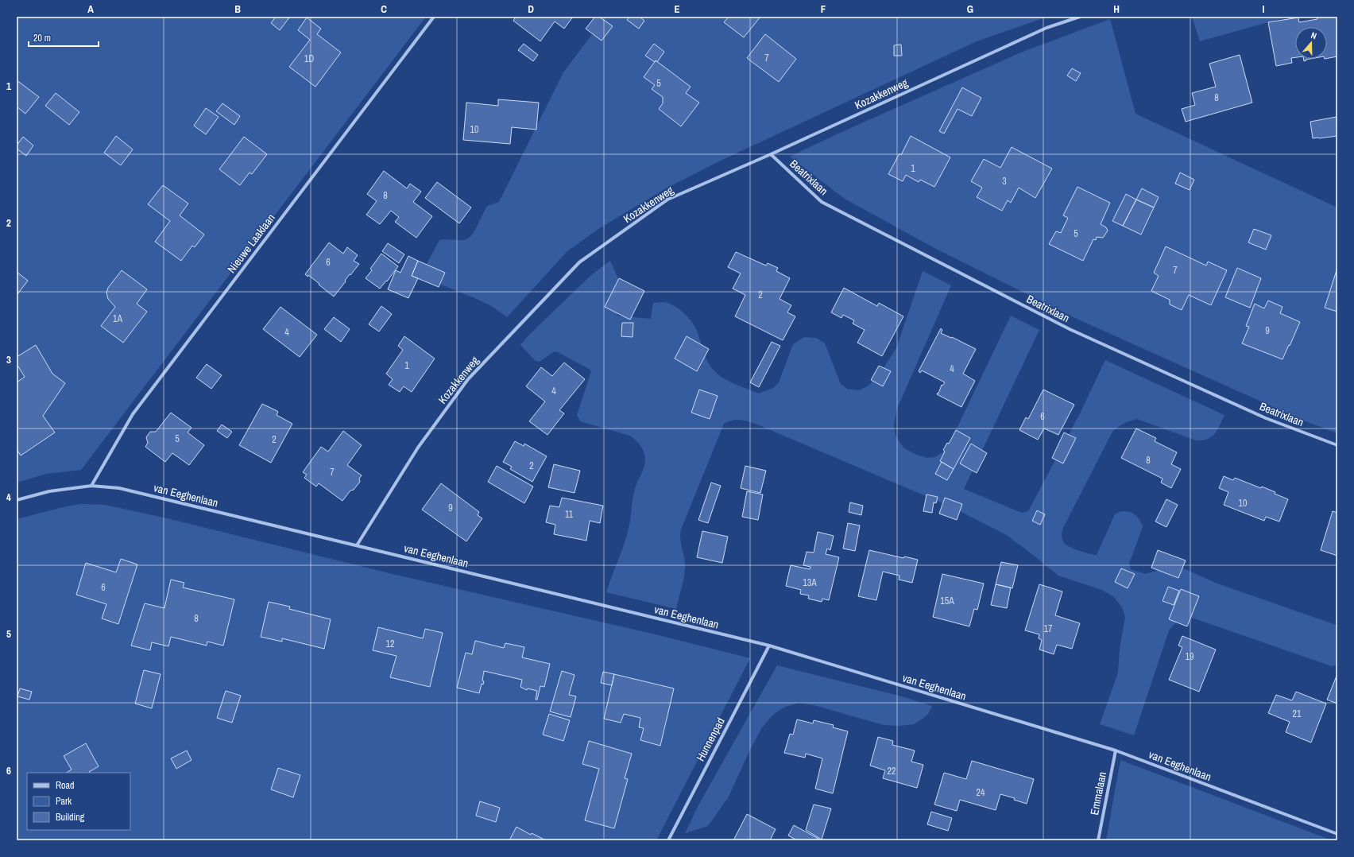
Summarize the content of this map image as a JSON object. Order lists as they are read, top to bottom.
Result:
{
  "streets": {
    "street": [
      "Kozakkenweg",
      "Beatrixlaan",
      "Nieuwe Laaklaan",
      "van Eeghenlaan",
      "Hunnenpad",
      "Emmalaan"
    ]
  },
  "crossings": [
    ["Kozakkenweg", "Beatrixlaan"],
    ["Kozakkenweg", "van Eeghenlaan"],
    ["Nieuwe Laaklaan", "van Eeghenlaan"],
    ["van Eeghenlaan", "Hunnenpad"],
    ["van Eeghenlaan", "Emmalaan"]
  ],
  "house_numbers": [
    "7",
    "1D",
    "5",
    "8",
    "10",
    "1",
    "3",
    "8",
    "5",
    "6",
    "7",
    "2",
    "1A",
    "9",
    "4",
    "1",
    "4",
    "4",
    "6",
    "5",
    "2",
    "8",
    "2",
    "7",
    "10",
    "9",
    "11",
    "13A",
    "6",
    "15A",
    "8",
    "17",
    "12",
    "19",
    "21",
    "22",
    "24"
  ],
  "legend": ["Road", "Park", "Building"],
  "scale_bar": "20 m",
  "north": "top",
  "grid": {
    "columns": [
      "A",
      "B",
      "C",
      "D",
      "E",
      "F",
      "G",
      "H",
      "I"
    ],
    "rows": [
      "1",
      "2",
      "3",
      "4",
      "5",
      "6"
    ]
  }
}
